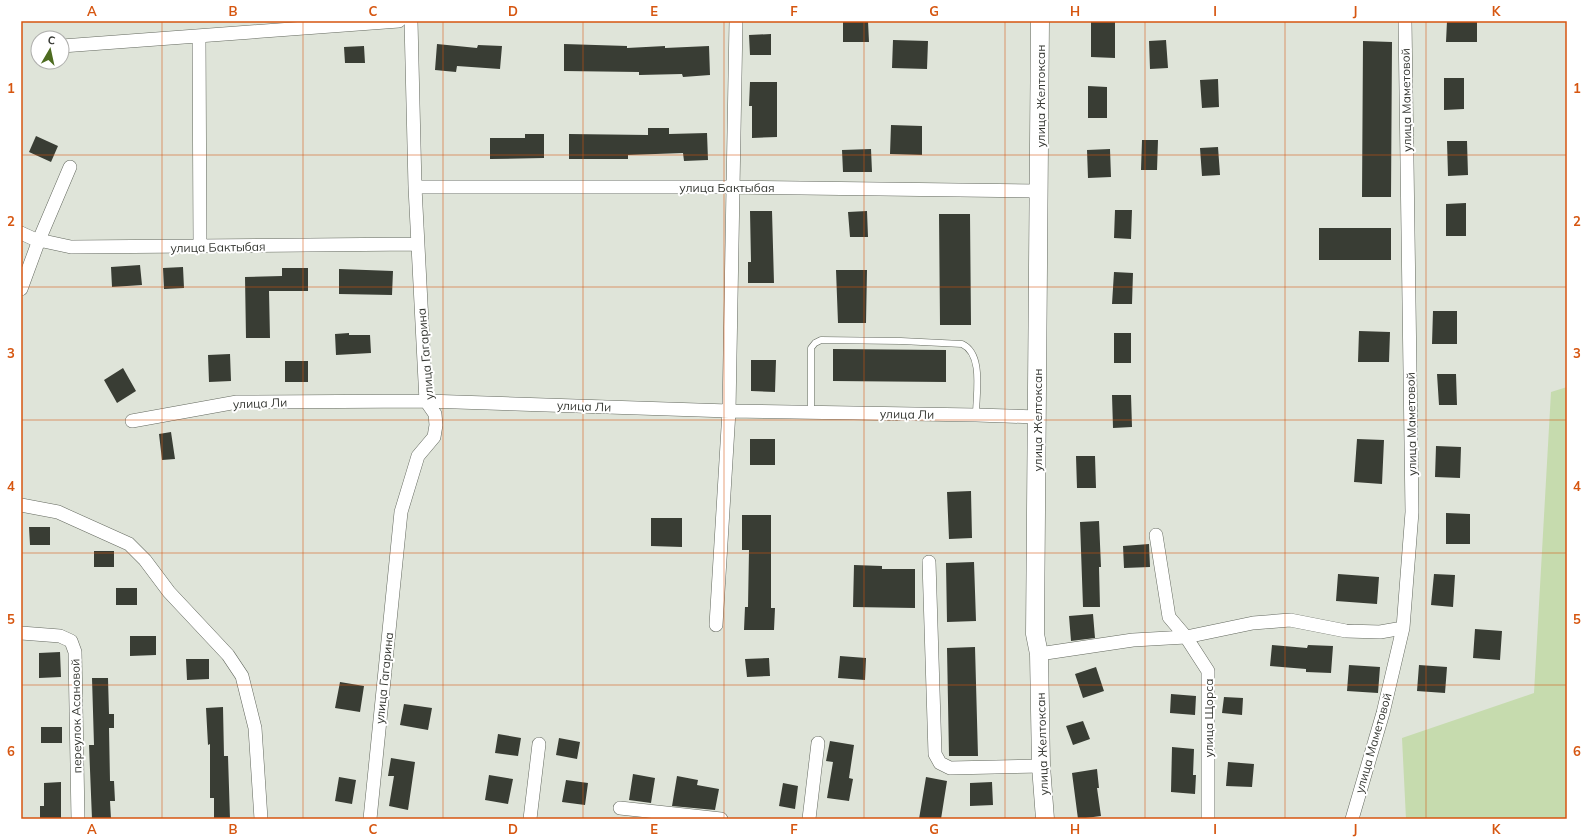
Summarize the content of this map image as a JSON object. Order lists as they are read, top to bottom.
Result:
{
  "streets": {
    "street": [
      "улица Желтоксан",
      "улица Маметовой",
      "улица Бактыбая",
      "улица Гагарина",
      "улица Ли",
      "переулок Асановой",
      "улица Щорса"
    ]
  },
  "crossings": [
    ["улица Желтоксан", "улица Бактыбая"],
    ["улица Желтоксан", "улица Ли"],
    ["улица Бактыбая", "улица Гагарина"],
    ["улица Гагарина", "улица Ли"]
  ],
  "north": "top",
  "grid": {
    "columns": [
      "A",
      "B",
      "C",
      "D",
      "E",
      "F",
      "G",
      "H",
      "I",
      "J",
      "K"
    ],
    "rows": [
      "1",
      "2",
      "3",
      "4",
      "5",
      "6"
    ]
  }
}
